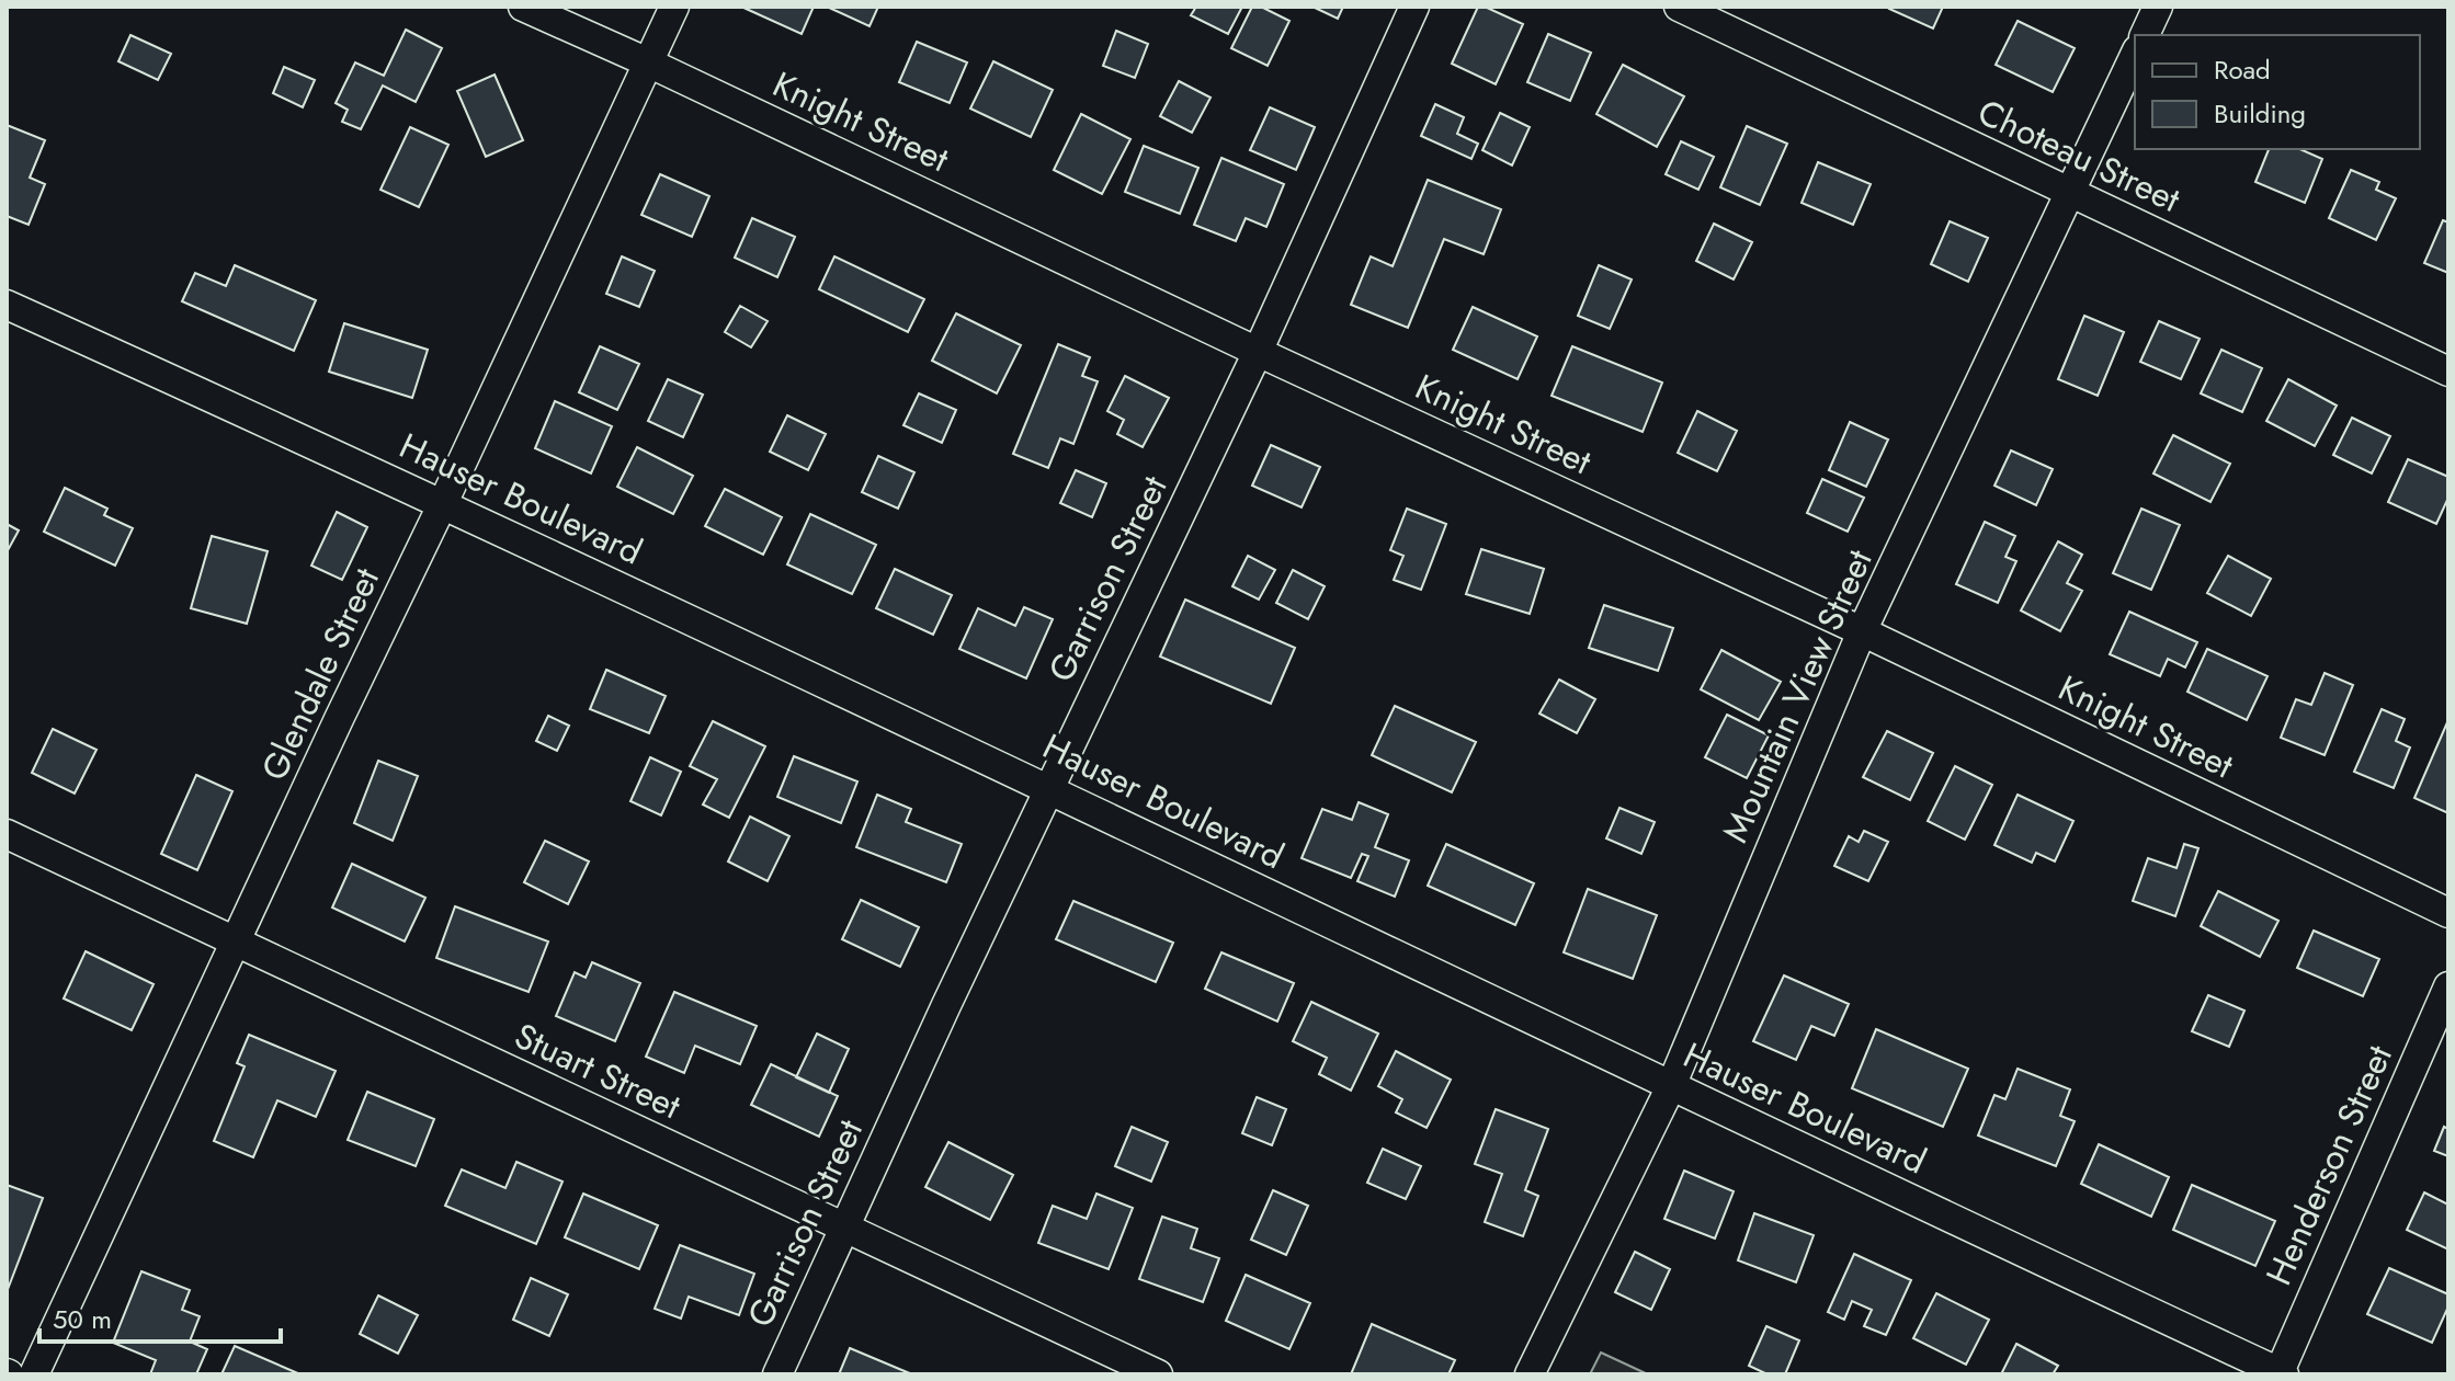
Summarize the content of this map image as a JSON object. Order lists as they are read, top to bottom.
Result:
{
  "streets": {
    "street": [
      "Knight Street",
      "Choteau Street",
      "Hauser Boulevard",
      "Garrison Street",
      "Glendale Street",
      "Mountain View Street",
      "Stuart Street",
      "Henderson Street"
    ]
  },
  "crossings": [
    ["Knight Street", "Garrison Street"],
    ["Knight Street", "Glendale Street"],
    ["Knight Street", "Mountain View Street"],
    ["Choteau Street", "Mountain View Street"],
    ["Hauser Boulevard", "Garrison Street"],
    ["Hauser Boulevard", "Glendale Street"],
    ["Hauser Boulevard", "Mountain View Street"],
    ["Hauser Boulevard", "Henderson Street"],
    ["Garrison Street", "Stuart Street"],
    ["Glendale Street", "Stuart Street"]
  ],
  "legend": ["Road", "Building"],
  "scale_bar": "50 m"
}
